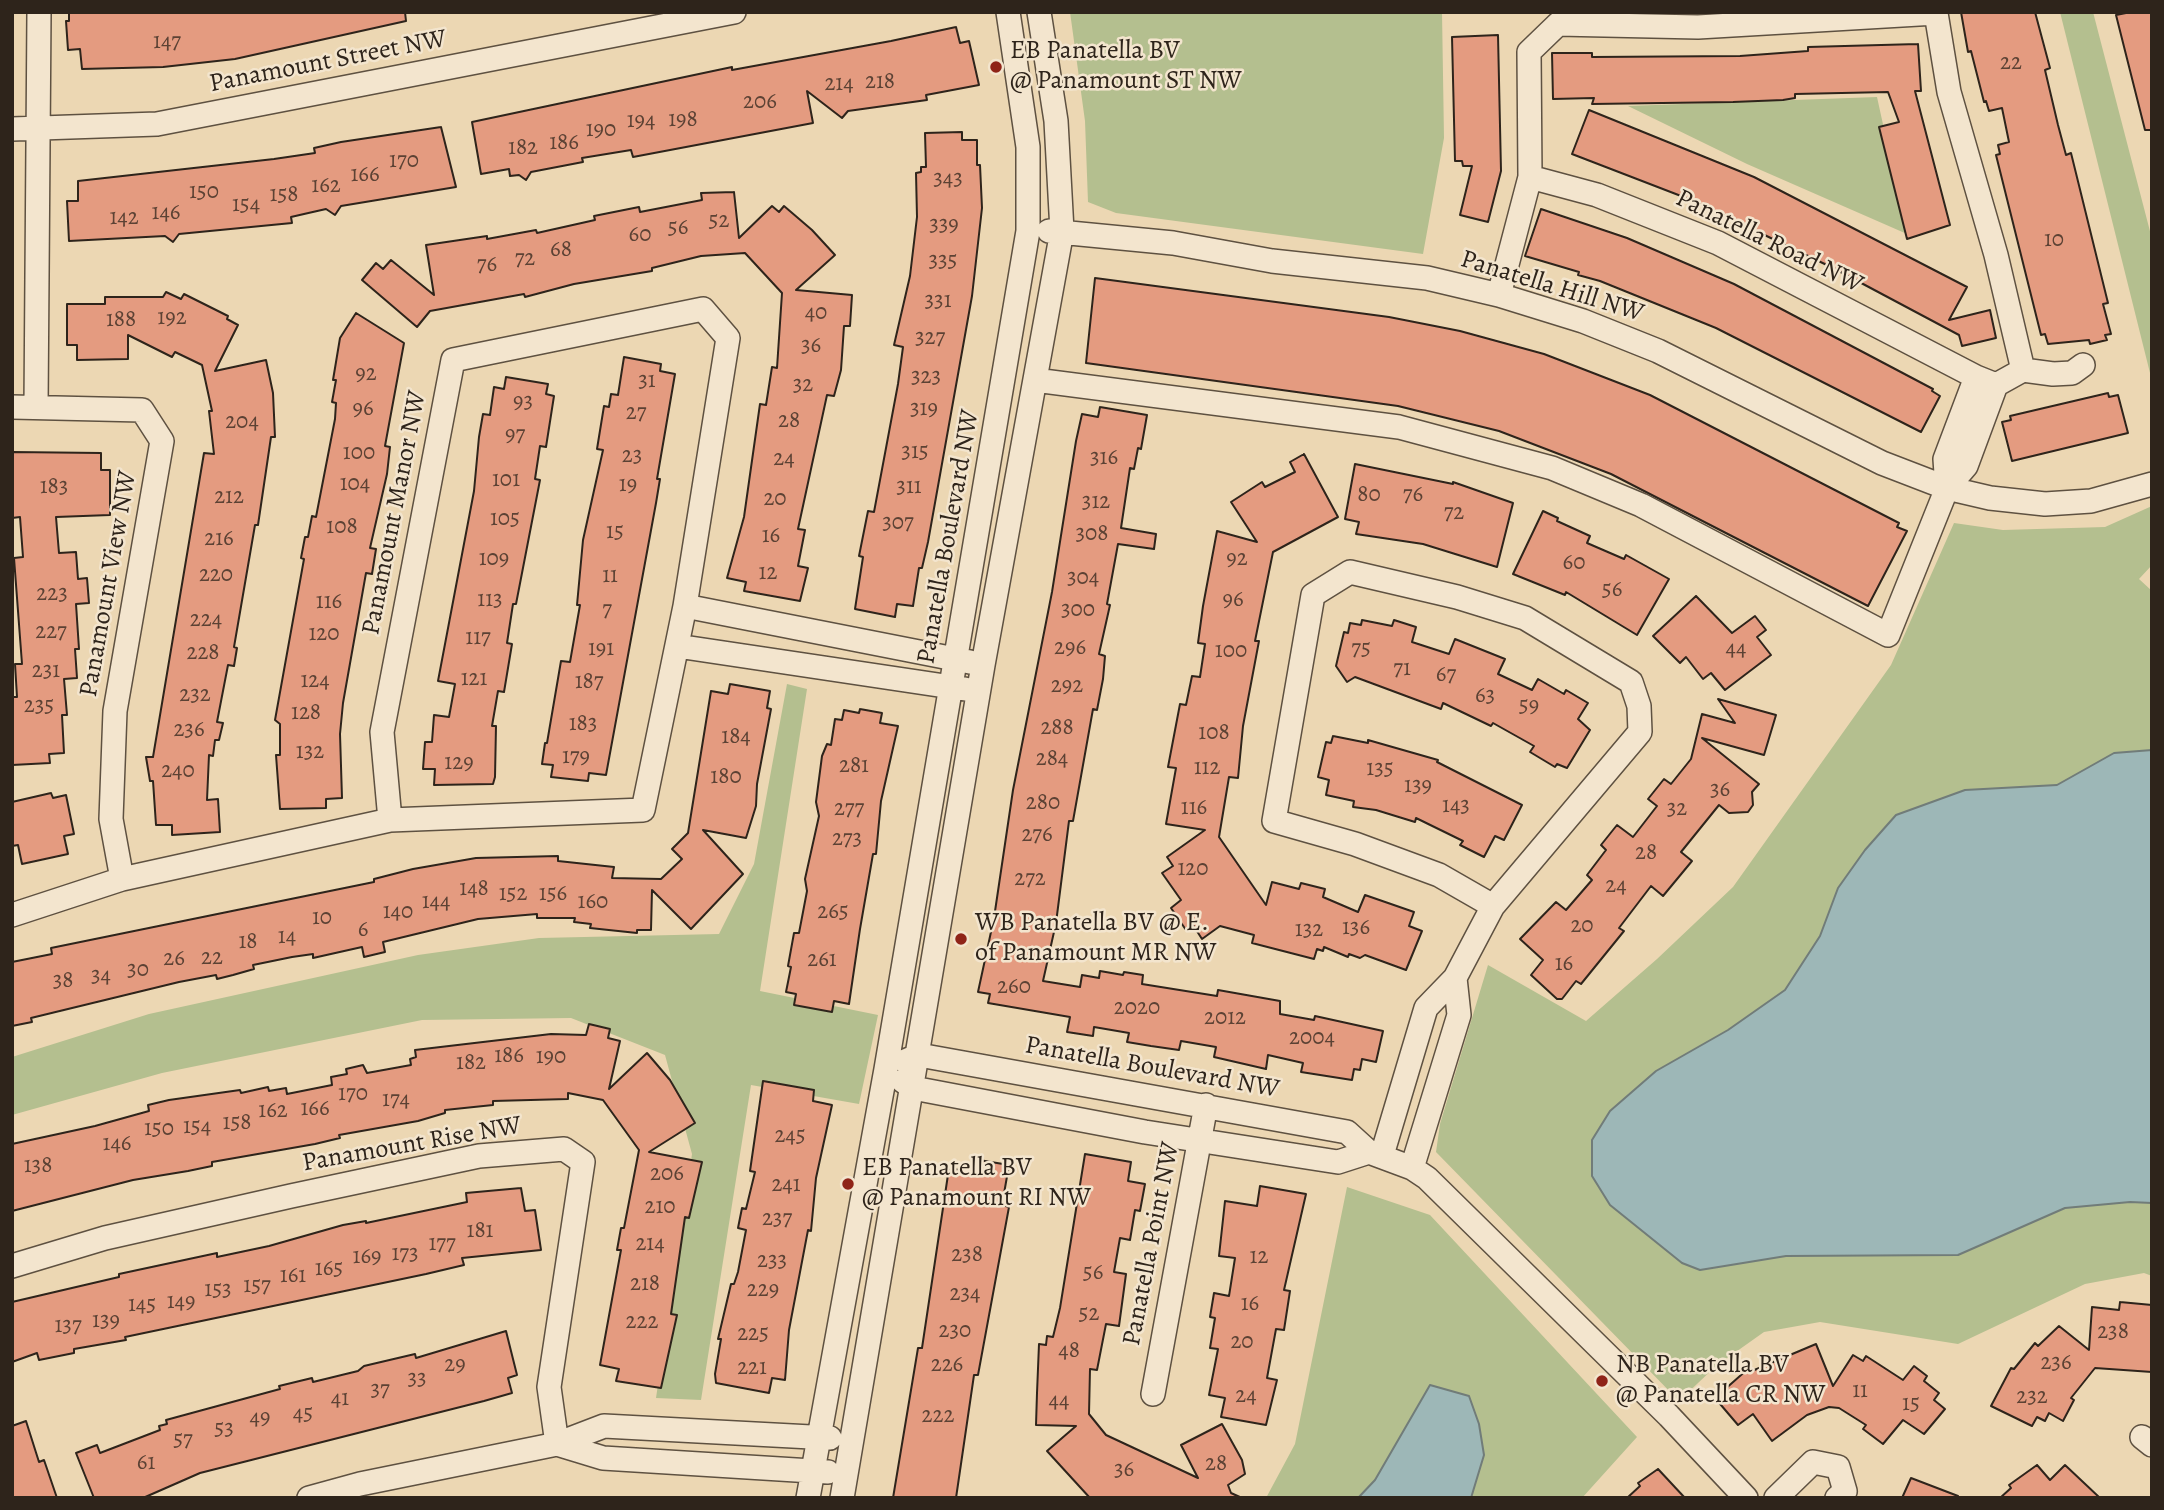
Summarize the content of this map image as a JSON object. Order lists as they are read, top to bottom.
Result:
{
  "streets": {
    "street": [
      "Panamount Street NW",
      "Panatella Road NW",
      "Panatella Hill NW",
      "Panamount Manor NW",
      "Panatella Boulevard NW",
      "Panamount View NW",
      "Panamount Rise NW",
      "Panatella Point NW"
    ]
  },
  "crossings": [
    ["Panatella Hill NW", "Panatella Boulevard NW"],
    ["Panatella Boulevard NW", "Panatella Point NW"]
  ],
  "places": [
    "EB Panatella BV @ Panamount ST NW",
    "WB Panatella BV @ E. of Panamount MR NW",
    "EB Panatella BV @ Panamount RI NW",
    "NB Panatella BV @ Panatella CR NW"
  ],
  "house_numbers": [
    "147",
    "22",
    "218",
    "214",
    "206",
    "198",
    "194",
    "190",
    "186",
    "182",
    "170",
    "166",
    "343",
    "162",
    "150",
    "158",
    "154",
    "146",
    "142",
    "52",
    "339",
    "56",
    "60",
    "10",
    "68",
    "72",
    "335",
    "76",
    "331",
    "40",
    "192",
    "188",
    "327",
    "36",
    "92",
    "323",
    "31",
    "32",
    "93",
    "96",
    "319",
    "27",
    "28",
    "204",
    "97",
    "315",
    "100",
    "23",
    "316",
    "24",
    "101",
    "104",
    "19",
    "183",
    "311",
    "80",
    "76",
    "212",
    "20",
    "312",
    "72",
    "105",
    "307",
    "108",
    "15",
    "308",
    "16",
    "216",
    "109",
    "92",
    "60",
    "12",
    "220",
    "11",
    "304",
    "56",
    "223",
    "113",
    "96",
    "116",
    "7",
    "300",
    "224",
    "227",
    "120",
    "117",
    "296",
    "191",
    "75",
    "44",
    "100",
    "228",
    "71",
    "231",
    "67",
    "121",
    "124",
    "187",
    "292",
    "232",
    "63",
    "235",
    "59",
    "128",
    "183",
    "288",
    "236",
    "108",
    "184",
    "132",
    "179",
    "284",
    "129",
    "281",
    "112",
    "135",
    "240",
    "180",
    "139",
    "36",
    "280",
    "143",
    "116",
    "277",
    "32",
    "276",
    "273",
    "28",
    "120",
    "272",
    "24",
    "148",
    "152",
    "156",
    "144",
    "160",
    "140",
    "265",
    "10",
    "20",
    "136",
    "6",
    "132",
    "14",
    "18",
    "22",
    "26",
    "261",
    "16",
    "30",
    "34",
    "38",
    "260",
    "2020",
    "2012",
    "2004",
    "186",
    "190",
    "182",
    "170",
    "174",
    "166",
    "162",
    "158",
    "154",
    "150",
    "245",
    "146",
    "138",
    "206",
    "241",
    "210",
    "237",
    "181",
    "177",
    "214",
    "173",
    "238",
    "169",
    "12",
    "233",
    "165",
    "56",
    "161",
    "218",
    "157",
    "153",
    "229",
    "234",
    "149",
    "16",
    "145",
    "52",
    "139",
    "222",
    "137",
    "230",
    "238",
    "225",
    "20",
    "48",
    "236",
    "29",
    "226",
    "221",
    "33",
    "37",
    "11",
    "24",
    "232",
    "41",
    "44",
    "15",
    "45",
    "222",
    "49",
    "53",
    "57",
    "61",
    "28",
    "36"
  ]
}
